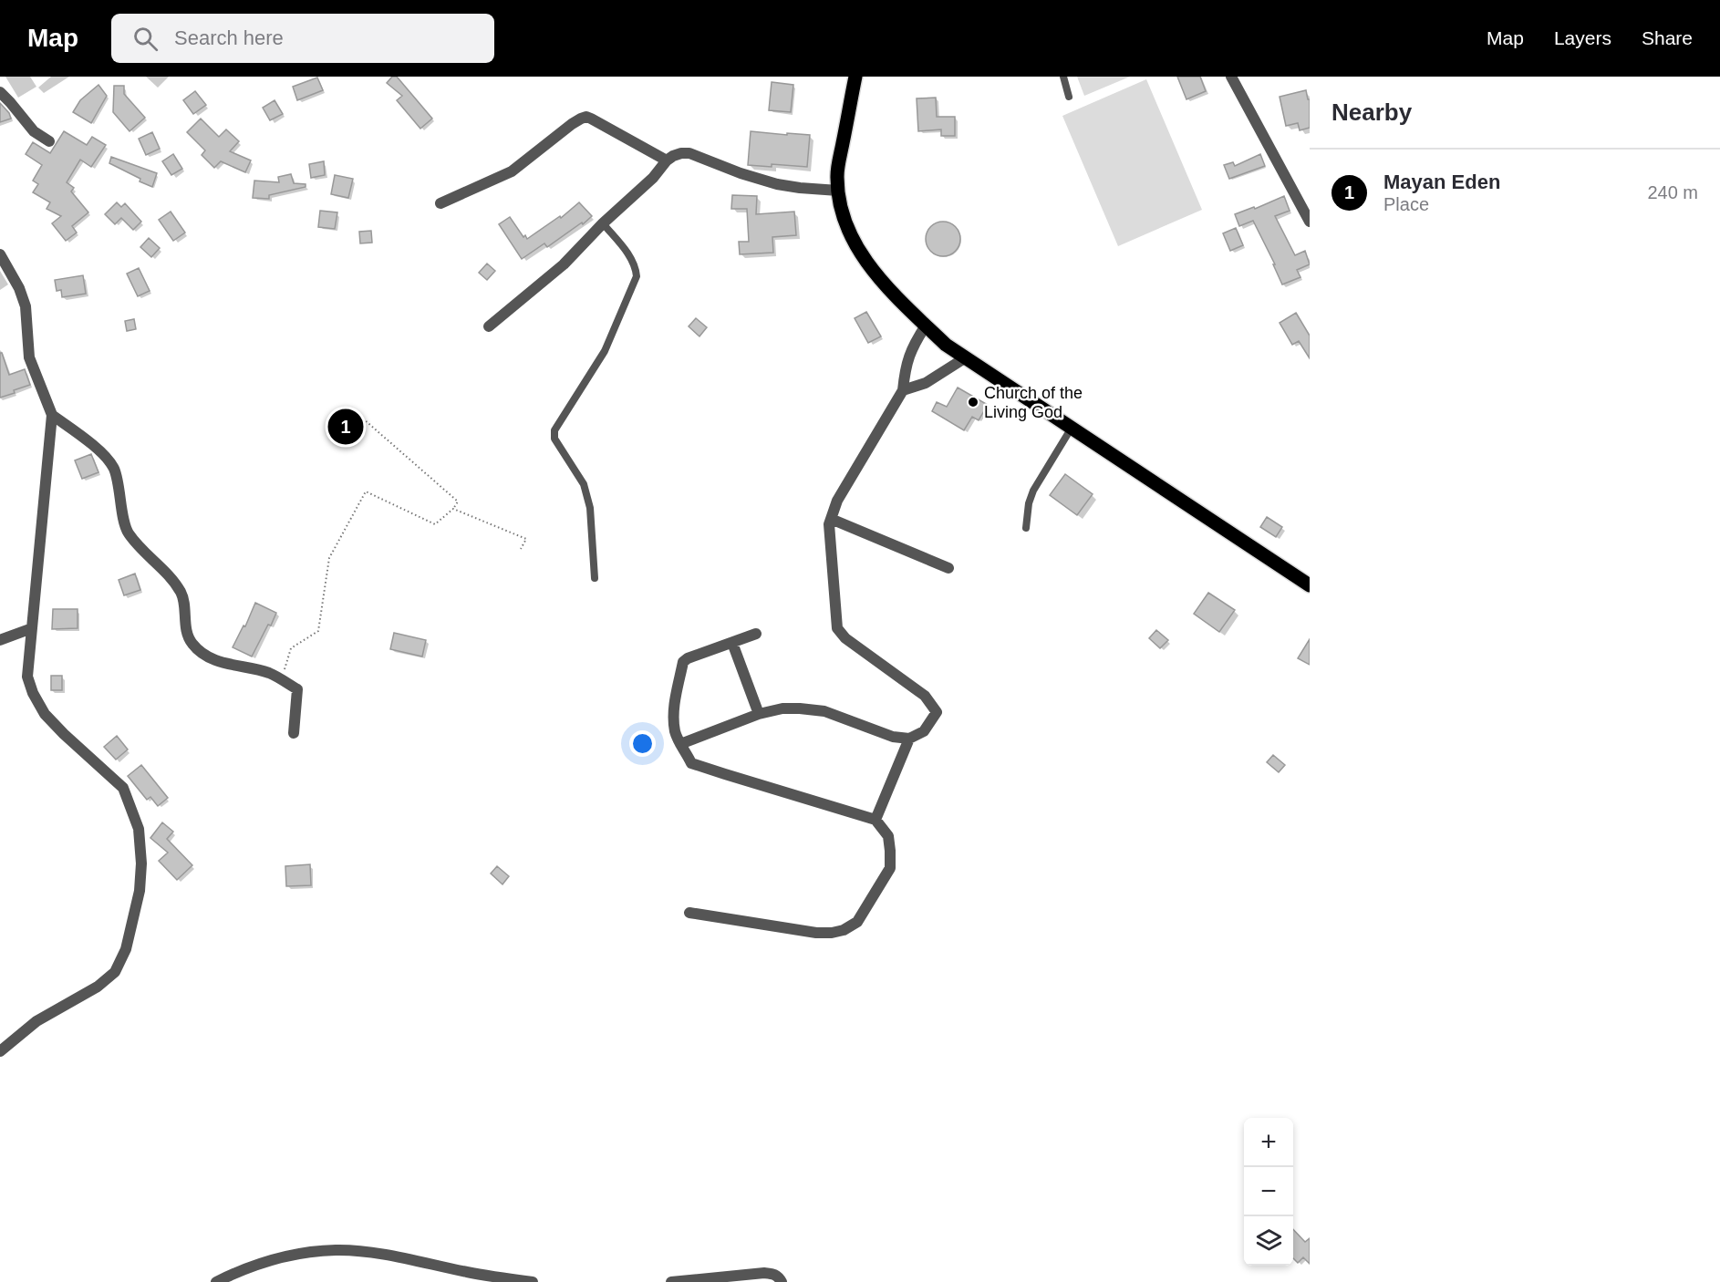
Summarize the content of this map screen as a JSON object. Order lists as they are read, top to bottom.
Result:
{
  "places": ["Church of the Living God"],
  "page": {
    "header": "Map",
    "search": "Search here",
    "nav": ["Map", "Layers", "Share"],
    "heading": "Nearby",
    "list": [
      {
        "mark": "1",
        "name": "Mayan Eden",
        "note": "Place",
        "value": "240 m"
      }
    ],
    "pins": "1",
    "map_buttons": ["+", "−"]
  }
}
